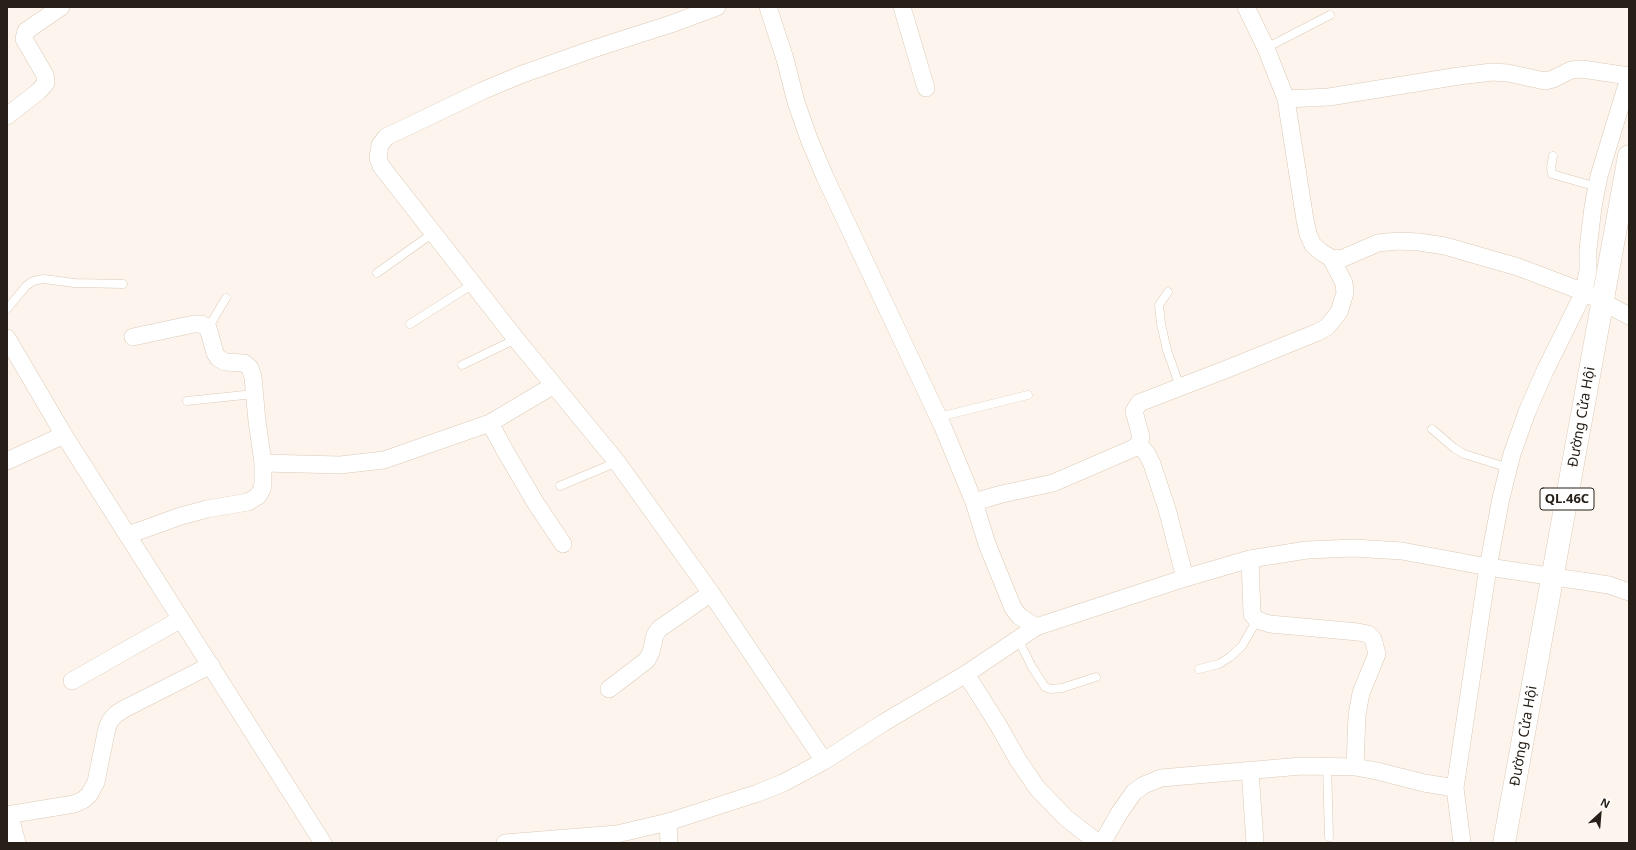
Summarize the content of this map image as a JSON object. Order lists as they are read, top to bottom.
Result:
{
  "streets": {
    "main road": ["Đường Cửa Hội", "QL.46C"]
  },
  "north": "top right"
}
